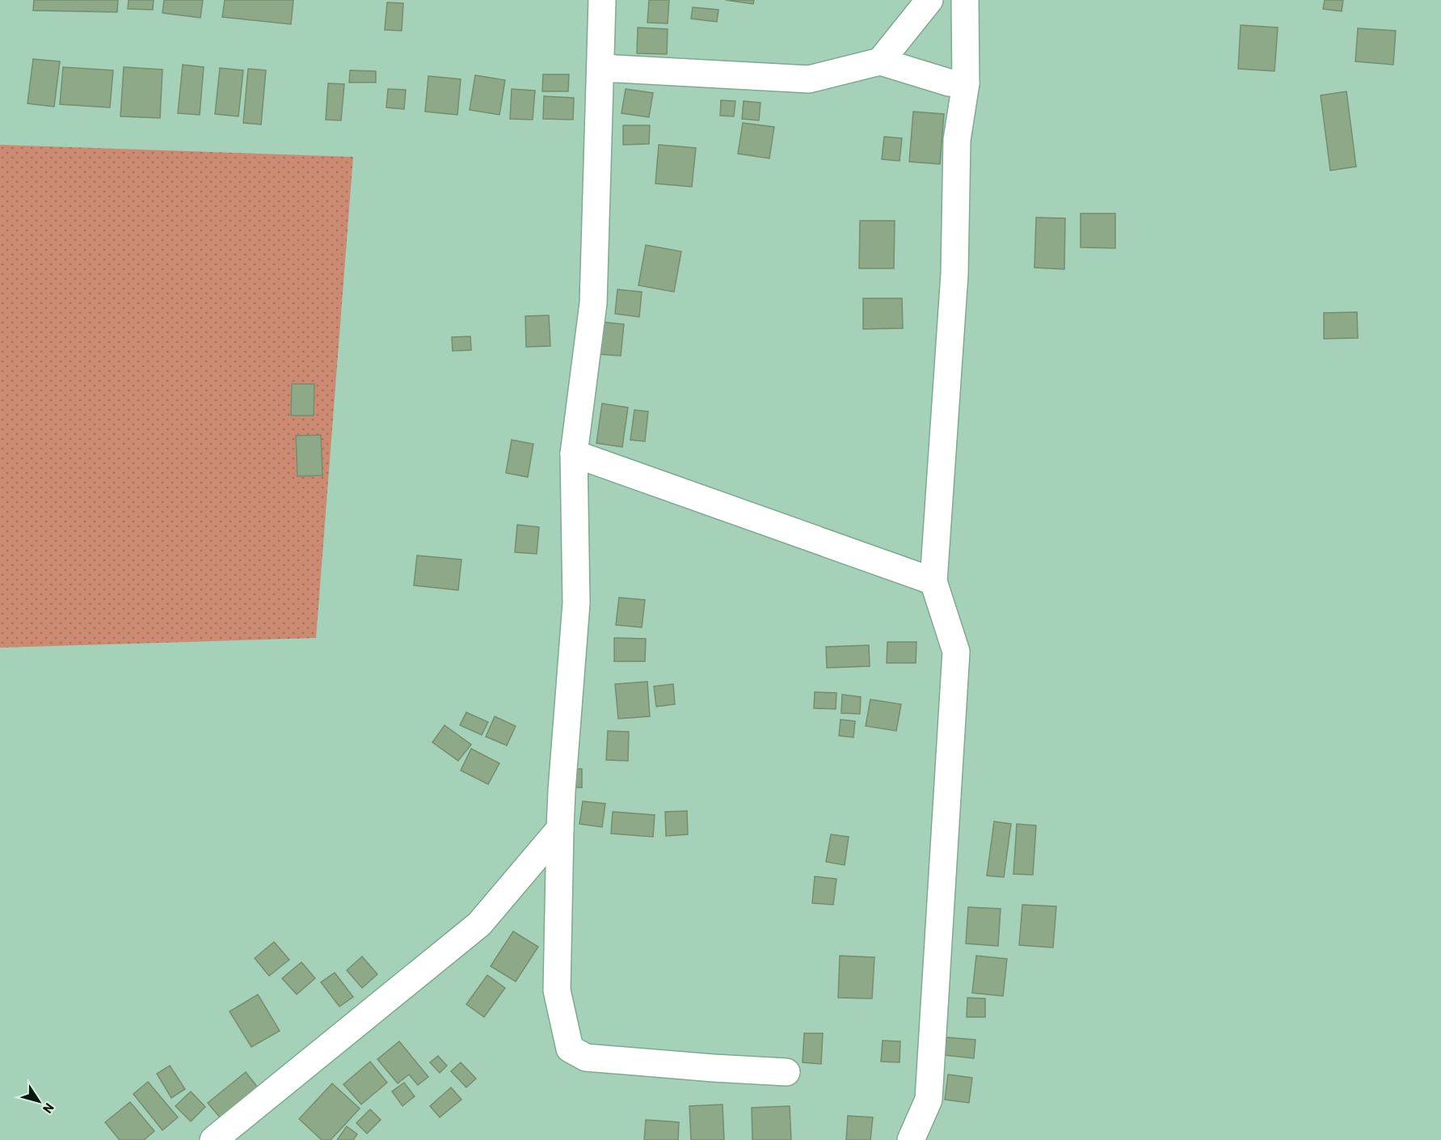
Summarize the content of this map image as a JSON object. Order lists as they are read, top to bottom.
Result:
{
  "north": "bottom right"
}
